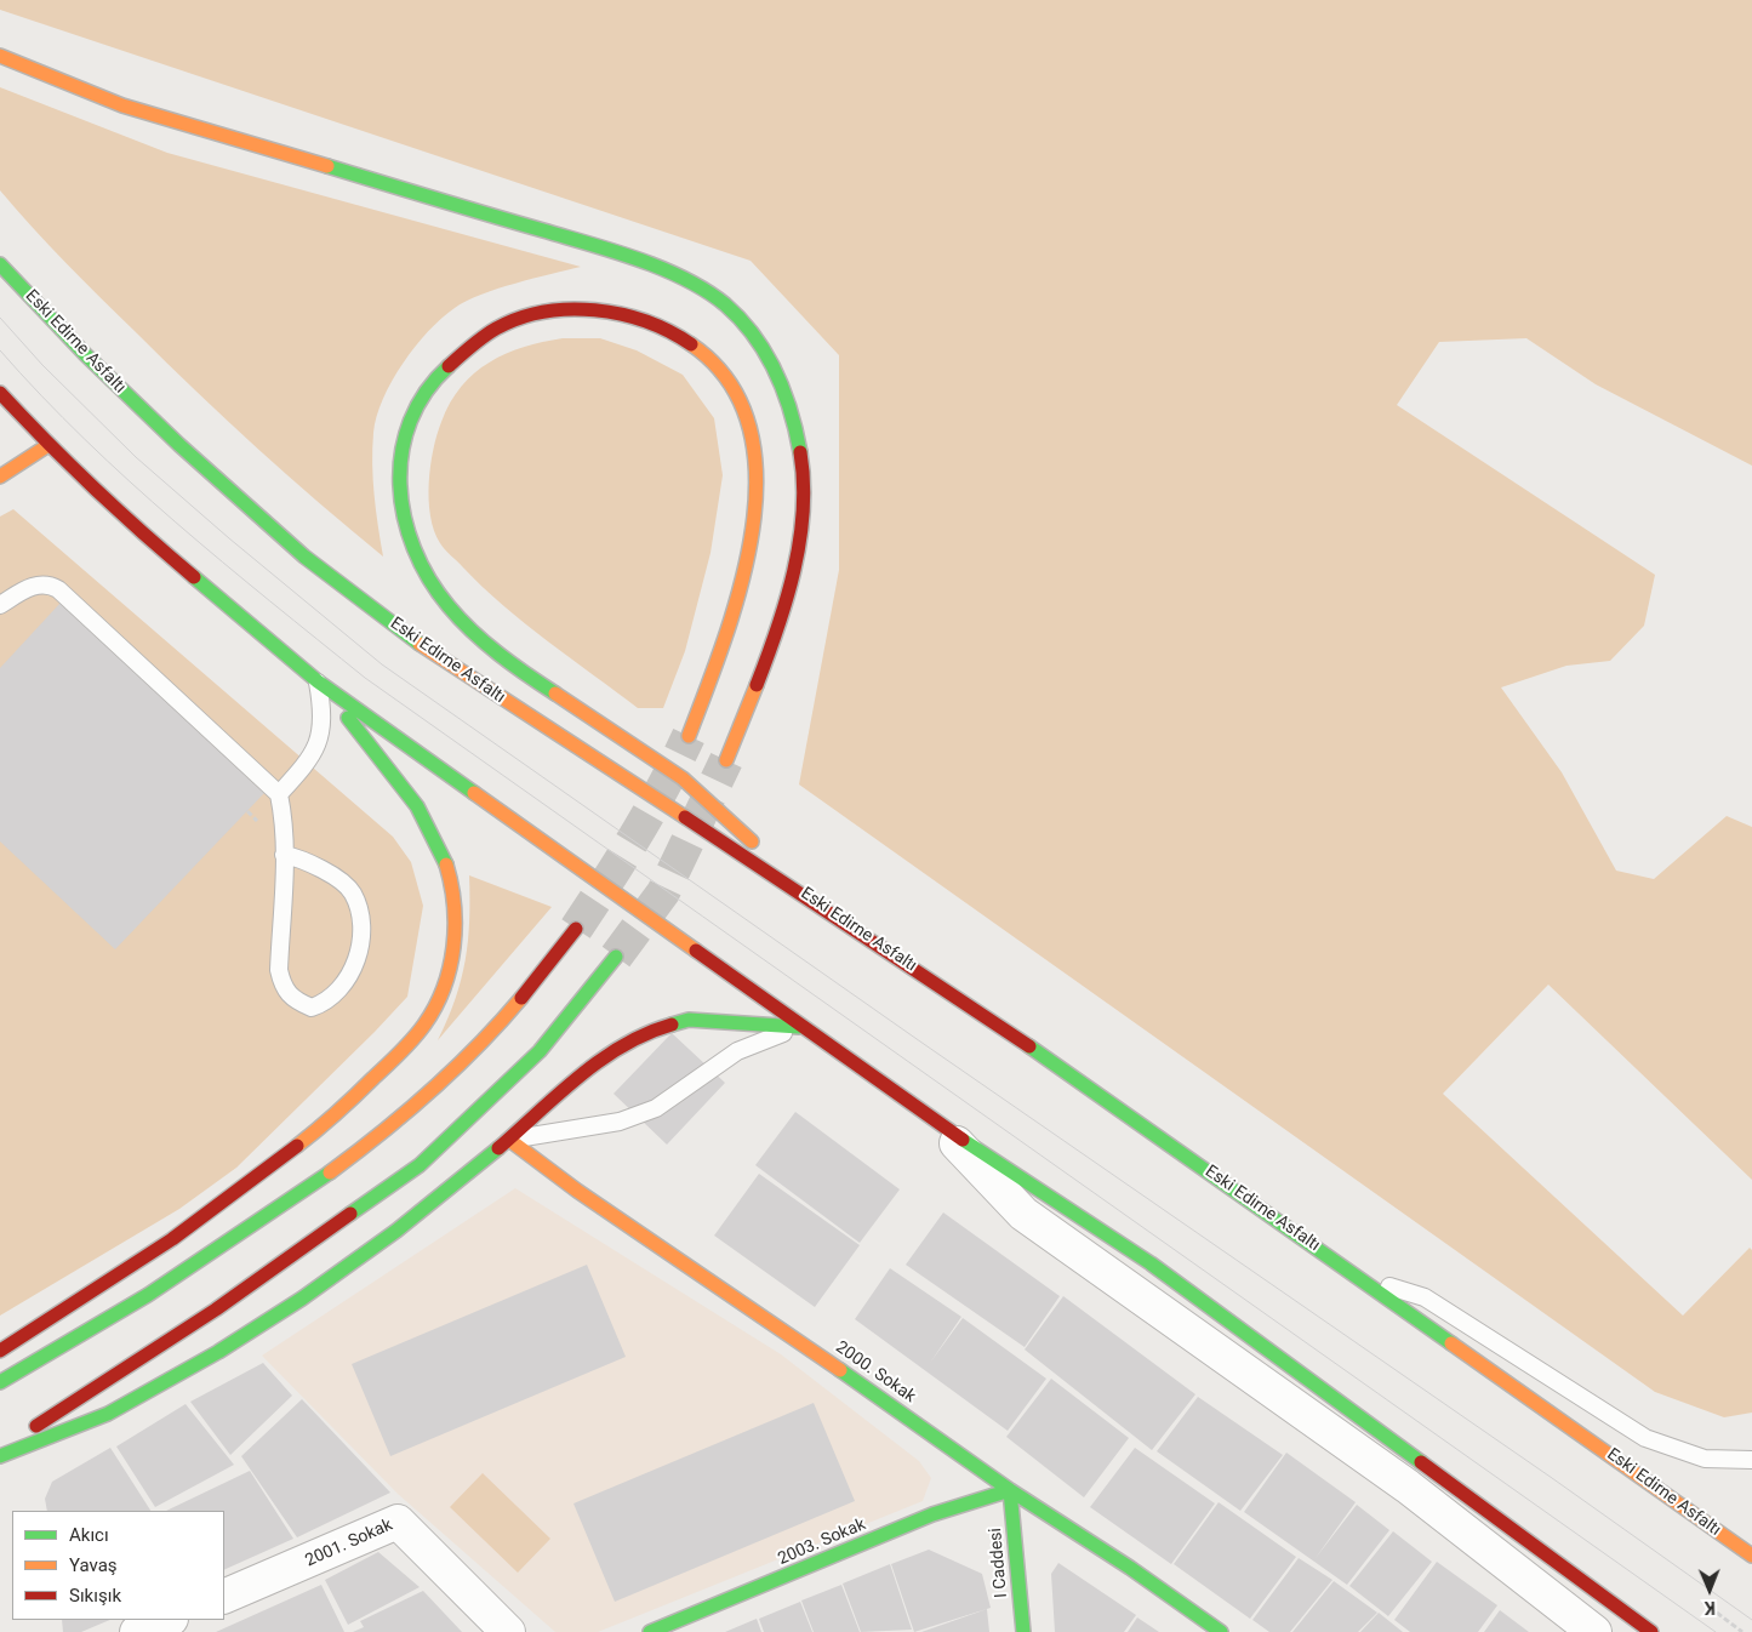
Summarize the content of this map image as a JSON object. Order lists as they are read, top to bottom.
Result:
{
  "streets": {
    "main road": [
      "Eski Edirne Asfaltı",
      "2000. Sokak",
      "2003. Sokak",
      "I Caddesi"
    ],
    "street": ["2001. Sokak"]
  },
  "crossings": [
    ["2000. Sokak", "2003. Sokak"],
    ["2000. Sokak", "I Caddesi"],
    ["2003. Sokak", "I Caddesi"]
  ],
  "legend": ["Akıcı", "Yavaş", "Sıkışık"],
  "north": "bottom"
}
